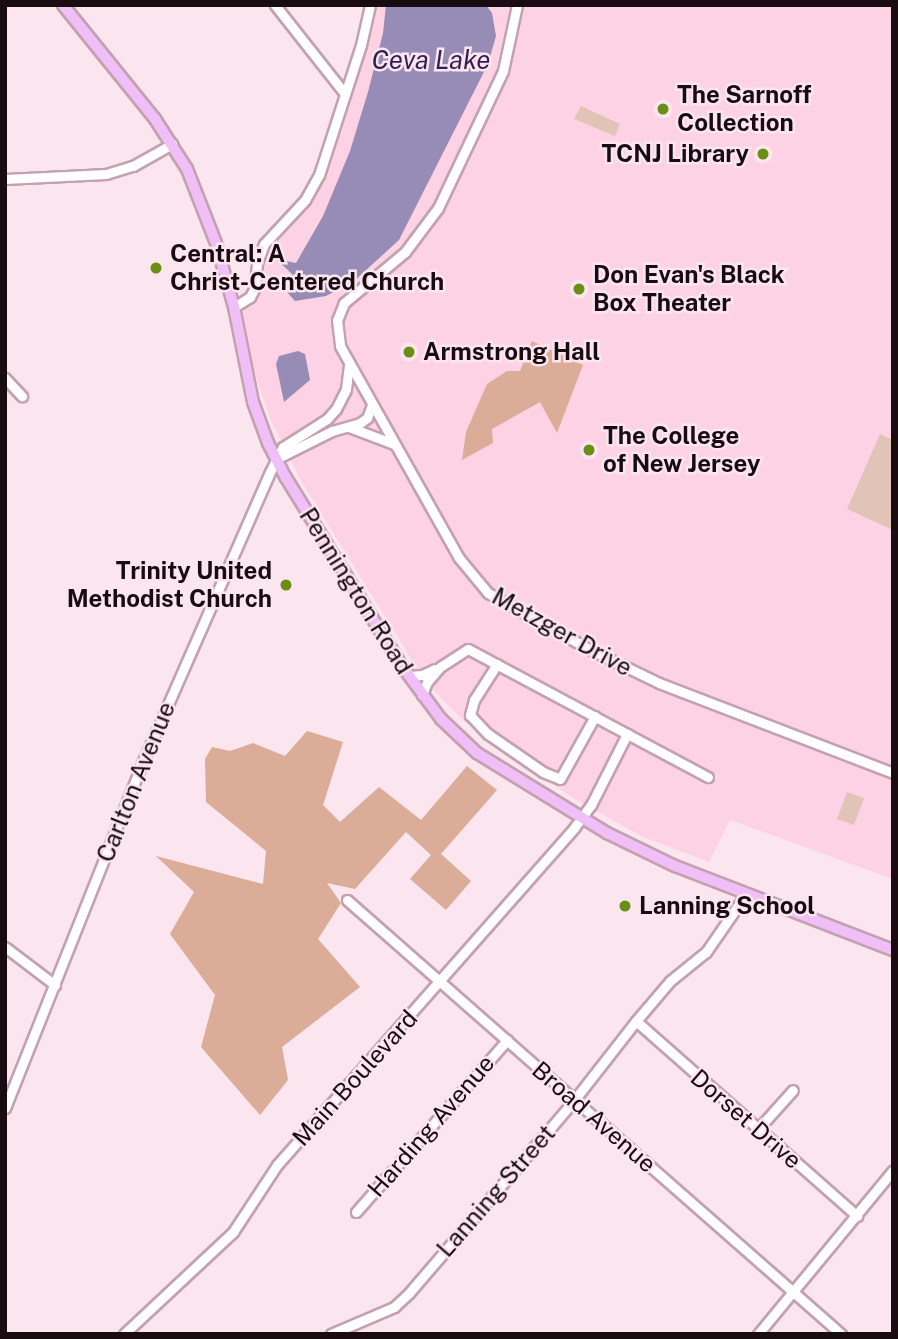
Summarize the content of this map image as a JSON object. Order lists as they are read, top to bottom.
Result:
{
  "streets": {
    "main road": ["Pennington Road"],
    "street": [
      "Metzger Drive",
      "Carlton Avenue",
      "Main Boulevard",
      "Broad Avenue",
      "Dorset Drive",
      "Harding Avenue",
      "Lanning Street"
    ]
  },
  "crossings": [
    ["Pennington Road", "Carlton Avenue"],
    ["Pennington Road", "Main Boulevard"],
    ["Pennington Road", "Lanning Street"],
    ["Main Boulevard", "Broad Avenue"],
    ["Broad Avenue", "Harding Avenue"],
    ["Broad Avenue", "Lanning Street"],
    ["Dorset Drive", "Lanning Street"]
  ],
  "water": ["Ceva Lake"],
  "places": [
    "The Sarnoff Collection",
    "TCNJ Library",
    "Central: A Christ-Centered Church",
    "Don Evan's Black Box Theater",
    "Armstrong Hall",
    "The College of New Jersey",
    "Trinity United Methodist Church",
    "Lanning School"
  ]
}
